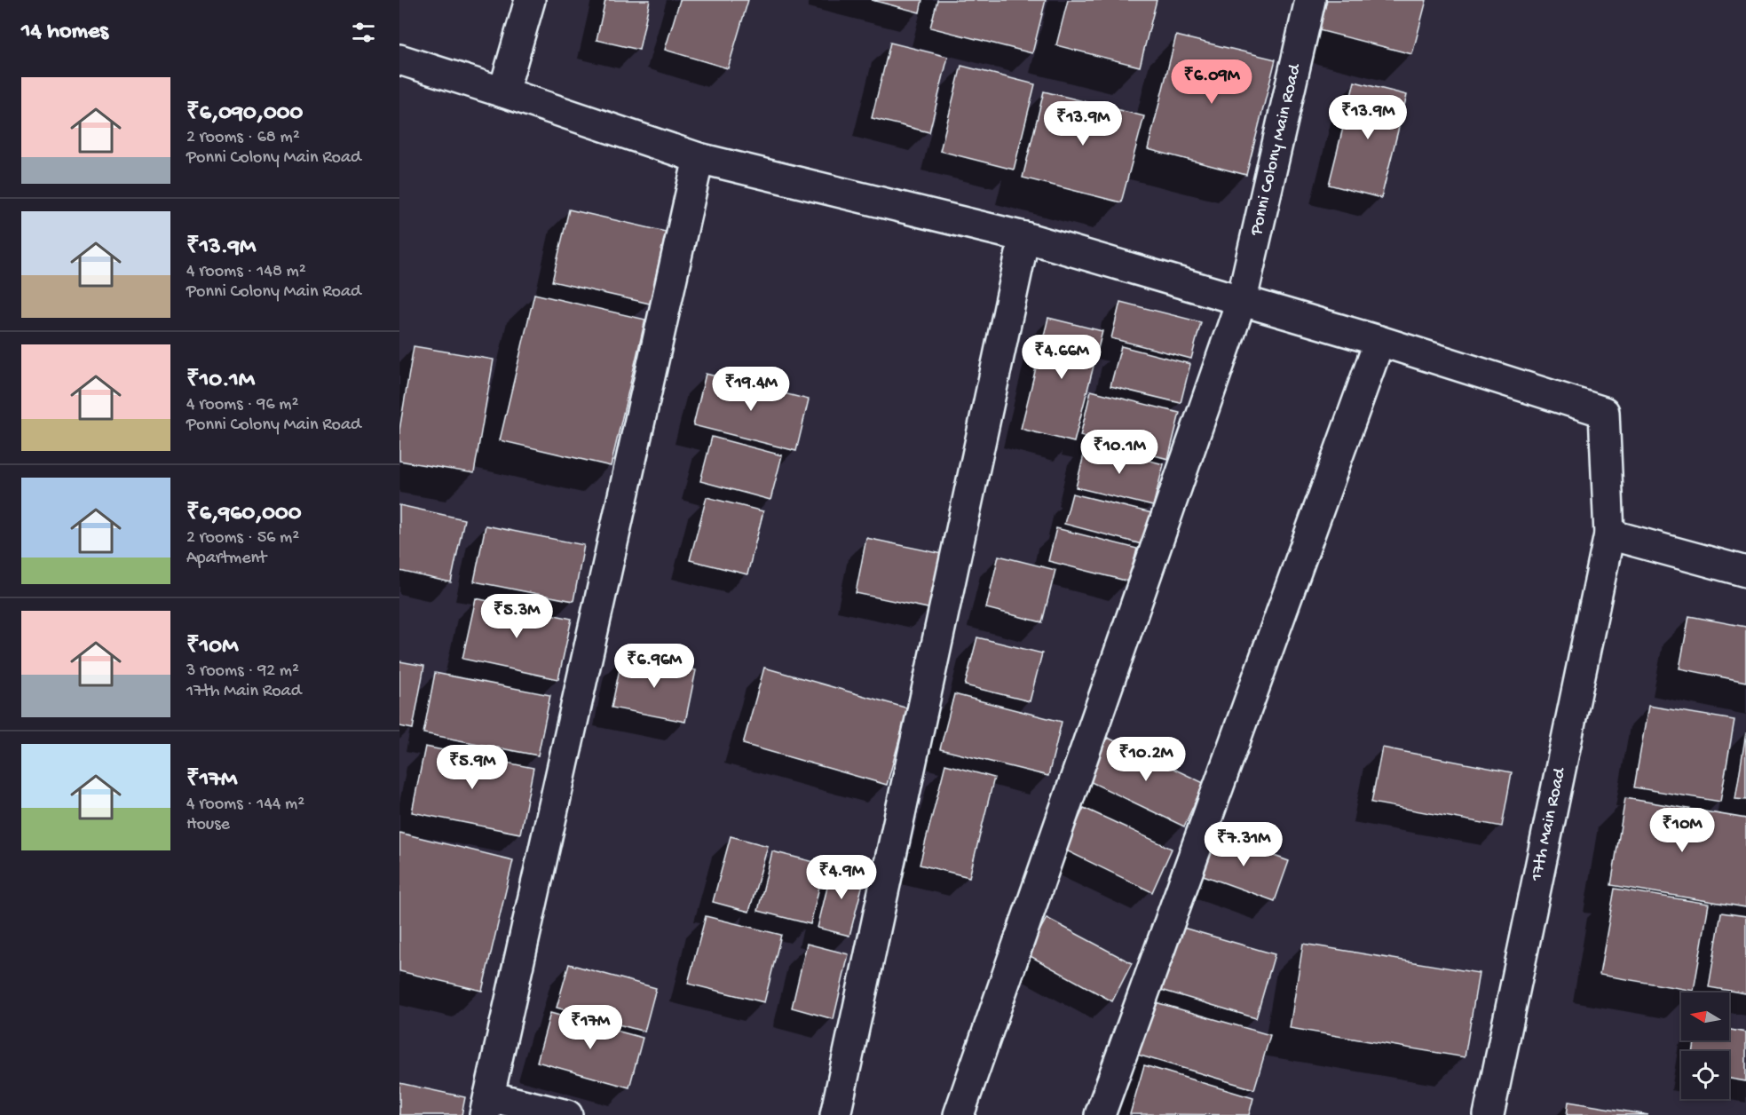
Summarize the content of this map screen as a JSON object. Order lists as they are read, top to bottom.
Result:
{
  "streets": {
    "street": ["Ponni Colony Main Road", "17th Main Road"]
  },
  "north": "left",
  "page": {
    "heading": "14 homes",
    "price": [
      "₹6.09M",
      "₹13.9M",
      "₹13.9M",
      "₹4.66M",
      "₹19.4M",
      "₹10.1M",
      "₹5.3M",
      "₹6.96M",
      "₹10.2M",
      "₹5.9M",
      "₹10M",
      "₹7.31M",
      "₹4.9M",
      "₹17M"
    ],
    "list": [
      {
        "name": "₹6,090,000",
        "note": "2 rooms · 68 m² · Ponni Colony Main Road"
      },
      {
        "name": "₹13.9M",
        "note": "4 rooms · 148 m² · Ponni Colony Main Road"
      },
      {
        "name": "₹10.1M",
        "note": "4 rooms · 96 m² · Ponni Colony Main Road"
      },
      {
        "name": "₹6,960,000",
        "note": "2 rooms · 56 m² · Apartment"
      },
      {
        "name": "₹10M",
        "note": "3 rooms · 92 m² · 17th Main Road"
      },
      {
        "name": "₹17M",
        "note": "4 rooms · 144 m² · House"
      }
    ]
  }
}
